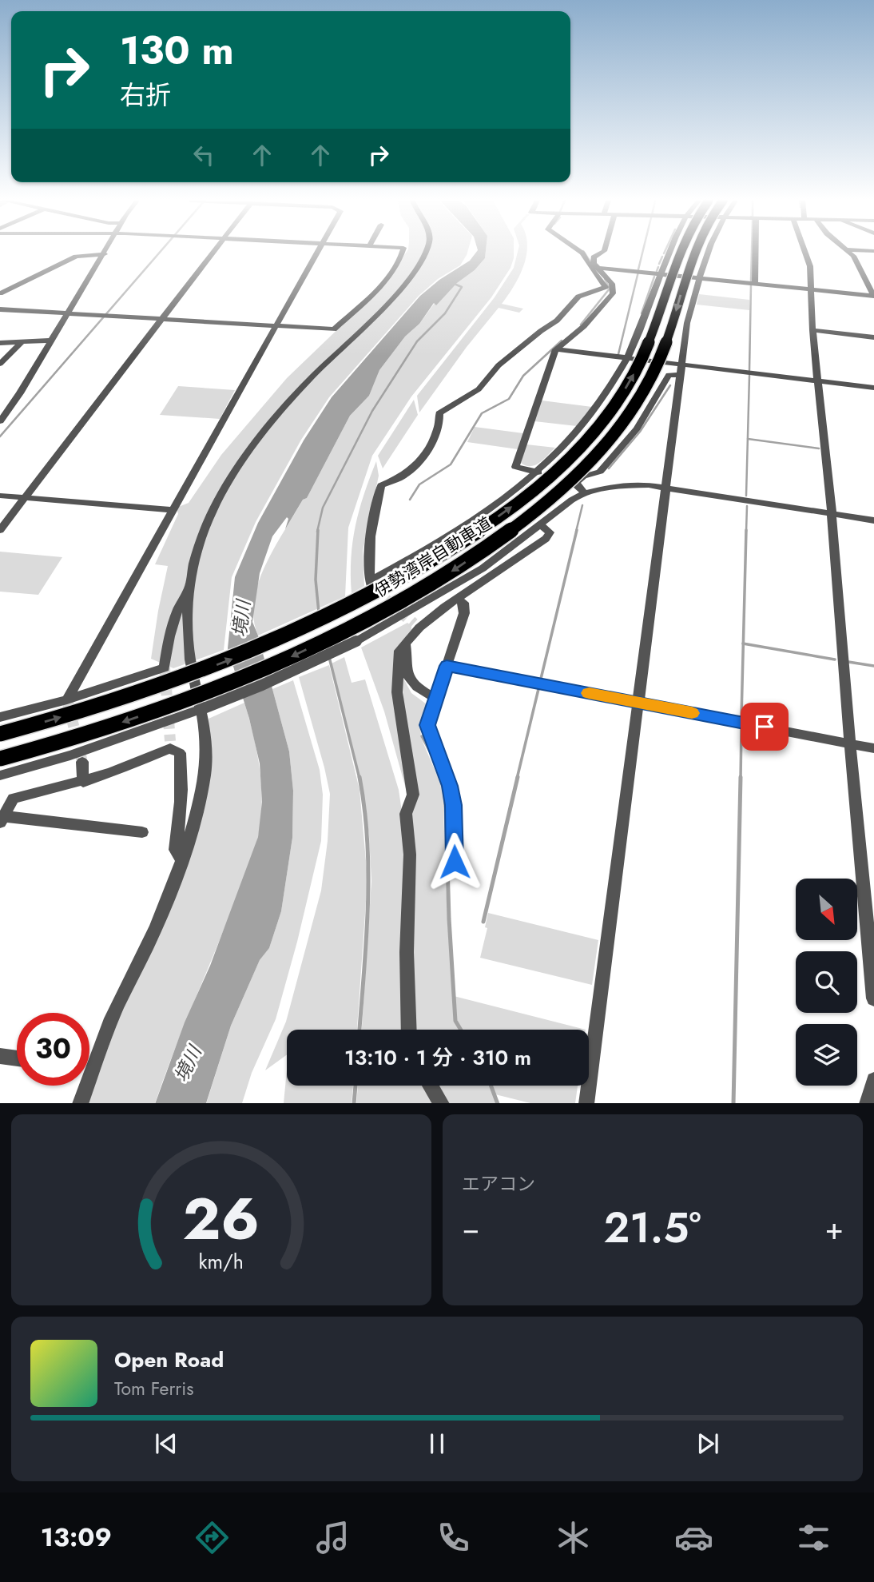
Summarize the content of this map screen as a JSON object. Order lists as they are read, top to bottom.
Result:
{
  "streets": {
    "highway": ["伊勢湾岸自動車道"]
  },
  "water": ["境川"],
  "north": "bottom right",
  "page": {
    "turn": ["130 m", "右折"],
    "limit": "30",
    "trip": "13:10 · 1 分 · 310 m",
    "tile": "エアコン",
    "heat": ["−", "21.5°", "+"],
    "song": ["Open Road", "Tom Ferris"],
    "tabs": "13:09",
    "gauge": ["26", "km/h"]
  }
}
